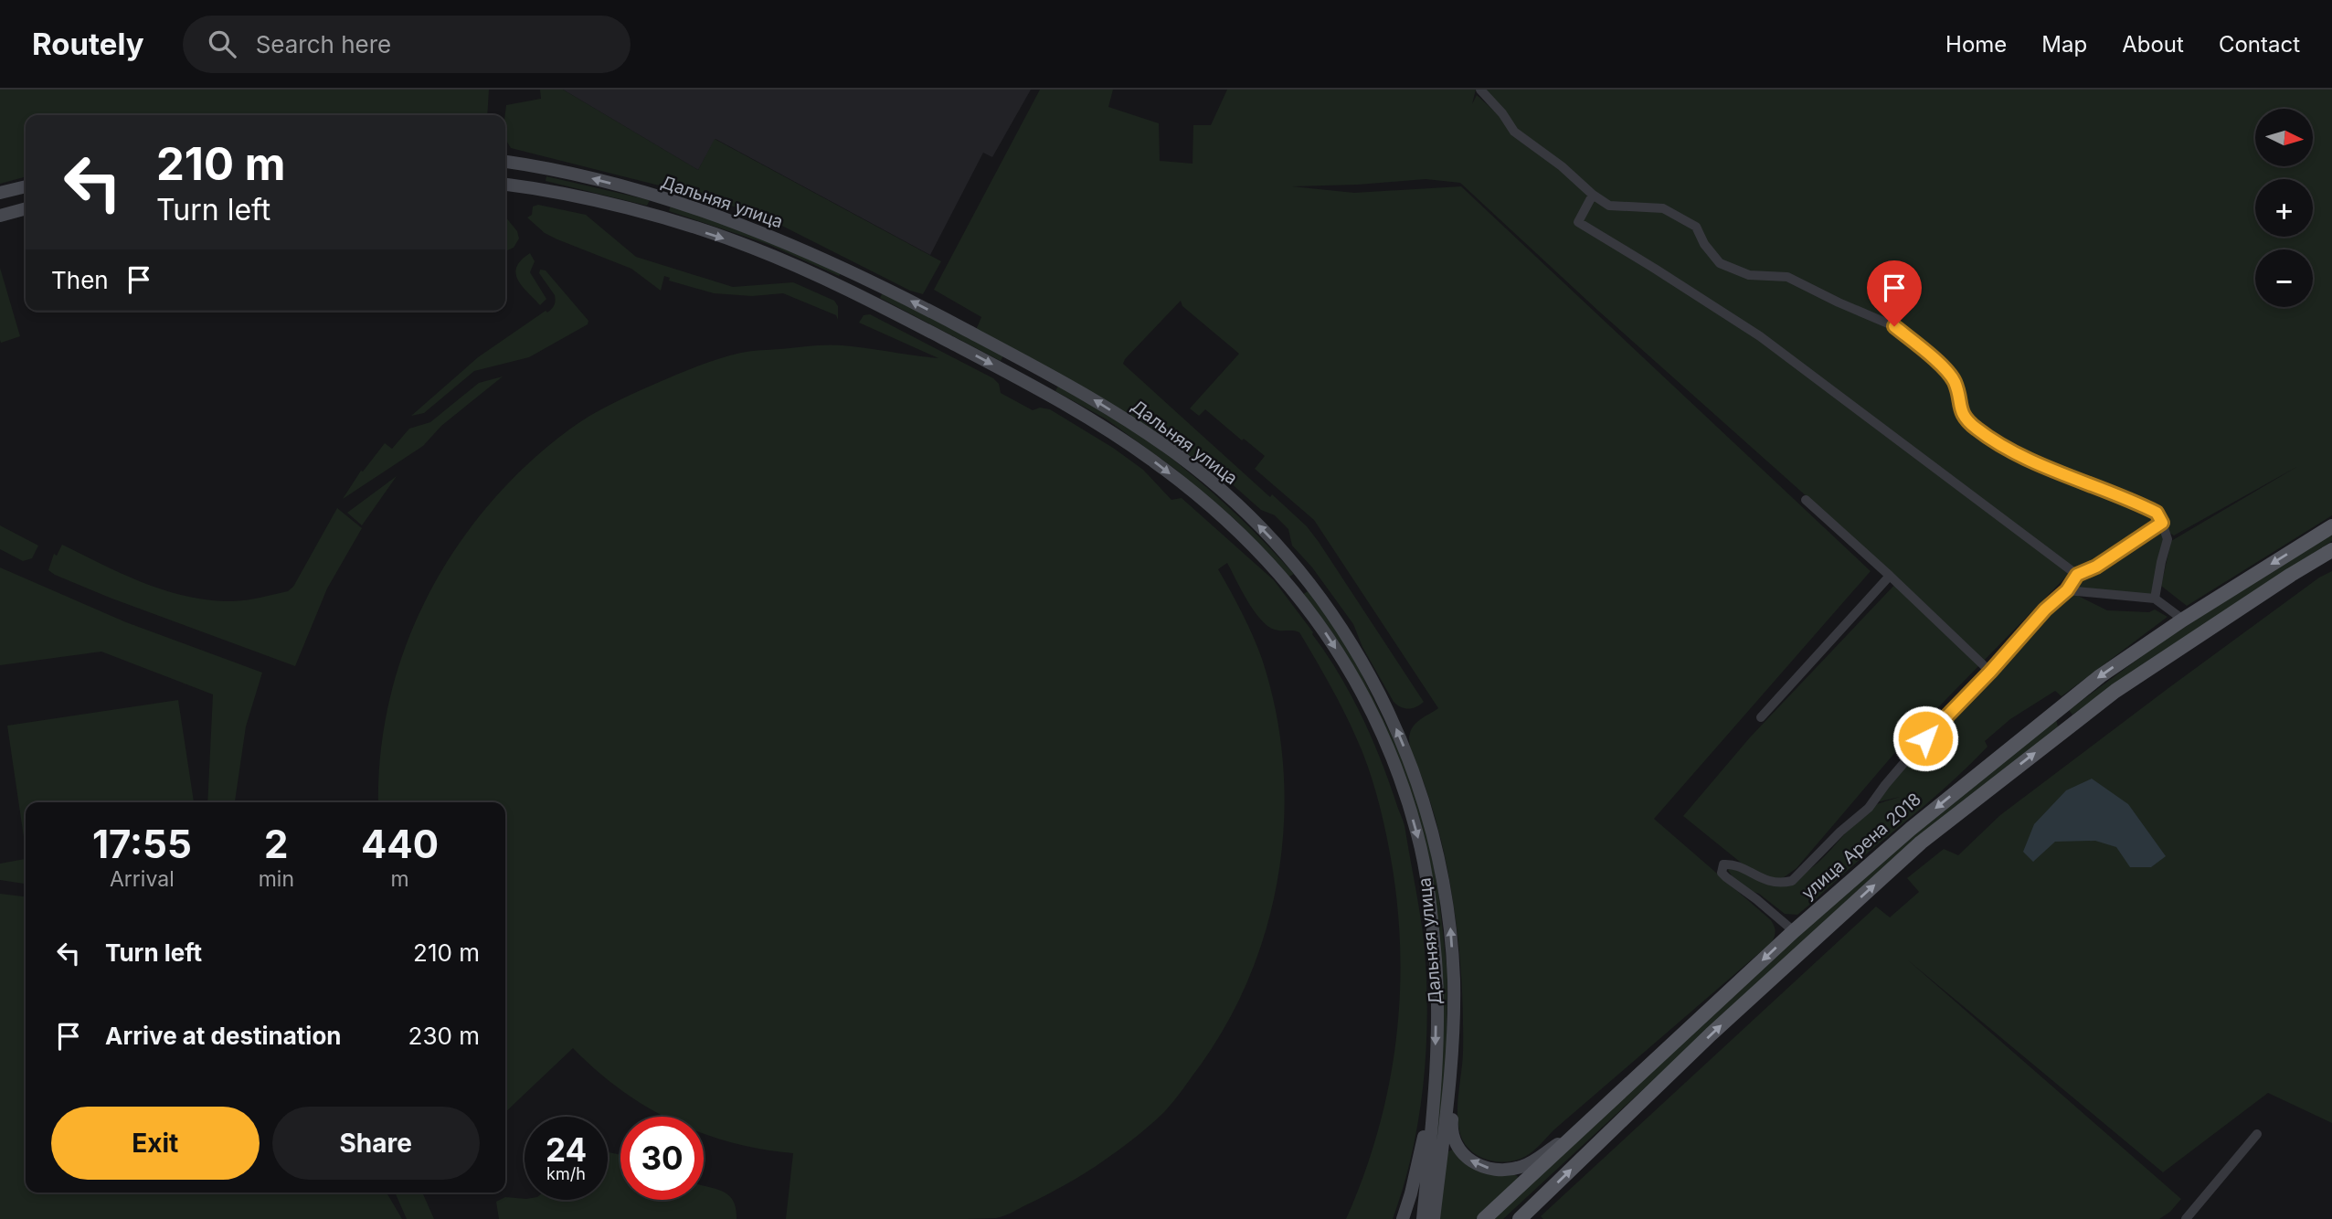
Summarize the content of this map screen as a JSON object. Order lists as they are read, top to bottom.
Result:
{
  "streets": {
    "main road": ["Дальняя улица", "улица Арена 2018"]
  },
  "north": "right",
  "page": {
    "header": "Routely",
    "search": "Search here",
    "nav": [
      "Home",
      "Map",
      "About",
      "Contact"
    ],
    "map_buttons": ["+", "−"],
    "turn": ["210 m", "Turn left"],
    "then": "Then",
    "eta": [
      "17:55",
      "Arrival",
      "2",
      "min",
      "440",
      "m"
    ],
    "list": [
      {
        "name": "Turn left",
        "value": "210 m"
      },
      {
        "name": "Arrive at destination",
        "value": "230 m"
      }
    ],
    "buttons": ["Exit", "Share"],
    "speed": "24 km/h",
    "limit": "30"
  }
}
